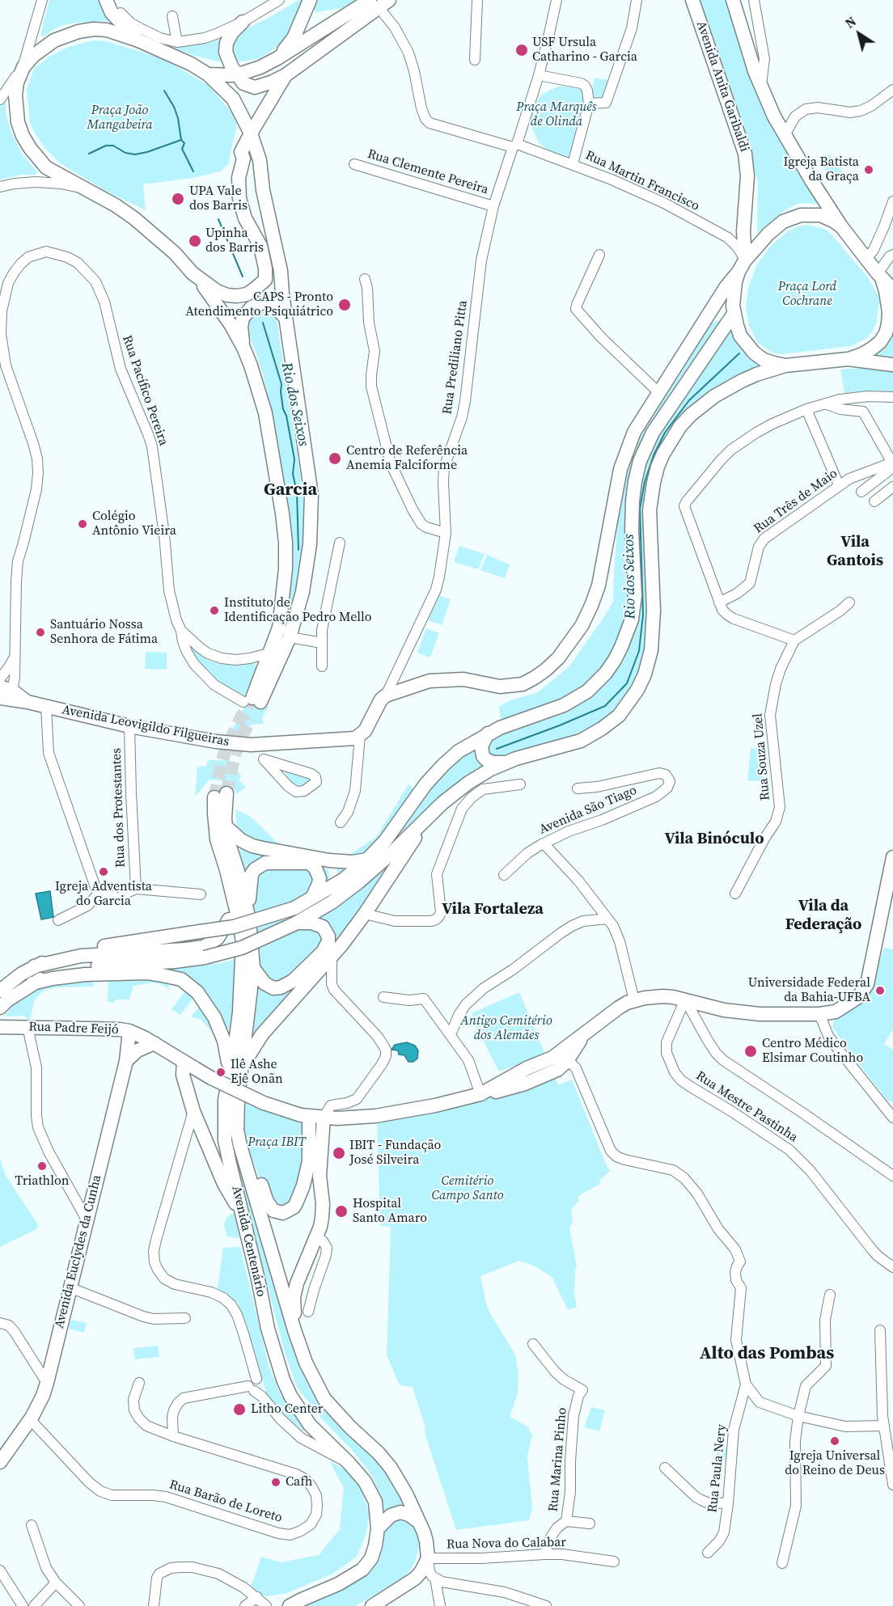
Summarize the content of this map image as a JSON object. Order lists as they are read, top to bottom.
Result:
{
  "streets": {
    "main road": [
      "Avenida Anita Garibaldi",
      "Avenida Leovigildo Filgueiras",
      "Rua Padre Feijó",
      "Avenida Centenário",
      "Avenida Euclydes da Cunha"
    ],
    "street": [
      "Rua Clemente Pereira",
      "Rua Martin Francisco",
      "Rua Prediliano Pitta",
      "Rua Pacífico Pereira",
      "Rua Três de Maio",
      "Rua Souza Uzel",
      "Rua dos Protestantes",
      "Avenida São Tiago",
      "Rua Mestre Pastinha",
      "Rua Marina Pinho",
      "Rua Paula Nery",
      "Rua Barão de Loreto",
      "Rua Nova do Calabar"
    ]
  },
  "crossings": [
    ["Avenida Anita Garibaldi", "Rua Martin Francisco"],
    ["Rua Clemente Pereira", "Rua Prediliano Pitta"],
    ["Rua Martin Francisco", "Rua Prediliano Pitta"],
    ["Rua Pacífico Pereira", "Avenida Leovigildo Filgueiras"],
    ["Avenida Leovigildo Filgueiras", "Rua dos Protestantes"],
    ["Rua Padre Feijó", "Avenida Euclydes da Cunha"],
    ["Rua Padre Feijó", "Rua Paula Nery"],
    ["Avenida Centenário", "Rua Nova do Calabar"],
    ["Avenida Euclydes da Cunha", "Rua Barão de Loreto"],
    ["Rua Marina Pinho", "Rua Nova do Calabar"]
  ],
  "districts": [
    "Garcia",
    "Vila Gantois",
    "Vila Binóculo",
    "Vila da Federação",
    "Vila Fortaleza",
    "Alto das Pombas"
  ],
  "water": ["Rio dos Seixos"],
  "parks": [
    "Praça Marquês de Olinda",
    "Praça João Mangabeira",
    "Praça Lord Cochrane",
    "Antigo Cemitério dos Alemães",
    "Praça IBIT",
    "Cemitério Campo Santo"
  ],
  "places": [
    "USF Ursula Catharino - Garcia",
    "Igreja Batista da Graça",
    "UPA Vale dos Barris",
    "Upinha dos Barris",
    "CAPS - Pronto Atendimento Psiquiátrico",
    "Centro de Referência Anemia Falciforme",
    "Colégio Antônio Vieira",
    "Instituto de Identificação Pedro Mello",
    "Santuário Nossa Senhora de Fátima",
    "Igreja Adventista do Garcia",
    "Universidade Federal da Bahia-UFBA",
    "Centro Médico Elsimar Coutinho",
    "Ilê Ashe Ejê Onãn",
    "IBIT - Fundação José Silveira",
    "Triathlon",
    "Hospital Santo Amaro",
    "Litho Center",
    "Igreja Universal do Reino de Deus",
    "Cafh"
  ],
  "north": "top left"
}
